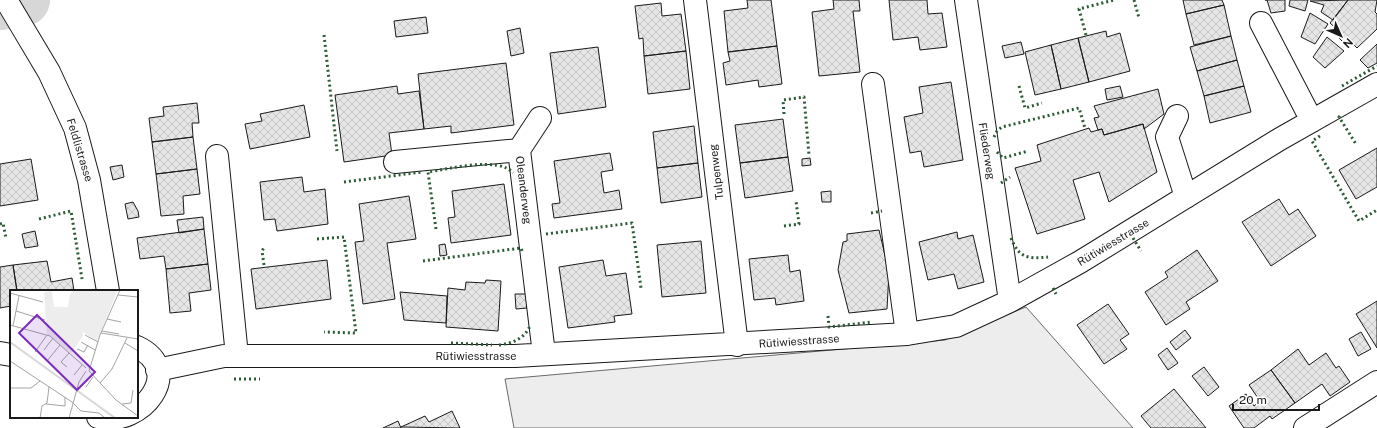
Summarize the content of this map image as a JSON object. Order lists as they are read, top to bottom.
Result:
{
  "streets": {
    "street": [
      "Feldlistrasse",
      "Fliederweg",
      "Tulpenweg",
      "Oleanderweg",
      "Rütiwiesstrasse"
    ]
  },
  "crossings": [
    ["Fliederweg", "Rütiwiesstrasse"],
    ["Tulpenweg", "Rütiwiesstrasse"],
    ["Oleanderweg", "Rütiwiesstrasse"]
  ],
  "scale_bar": "20 m",
  "north": "bottom right"
}
